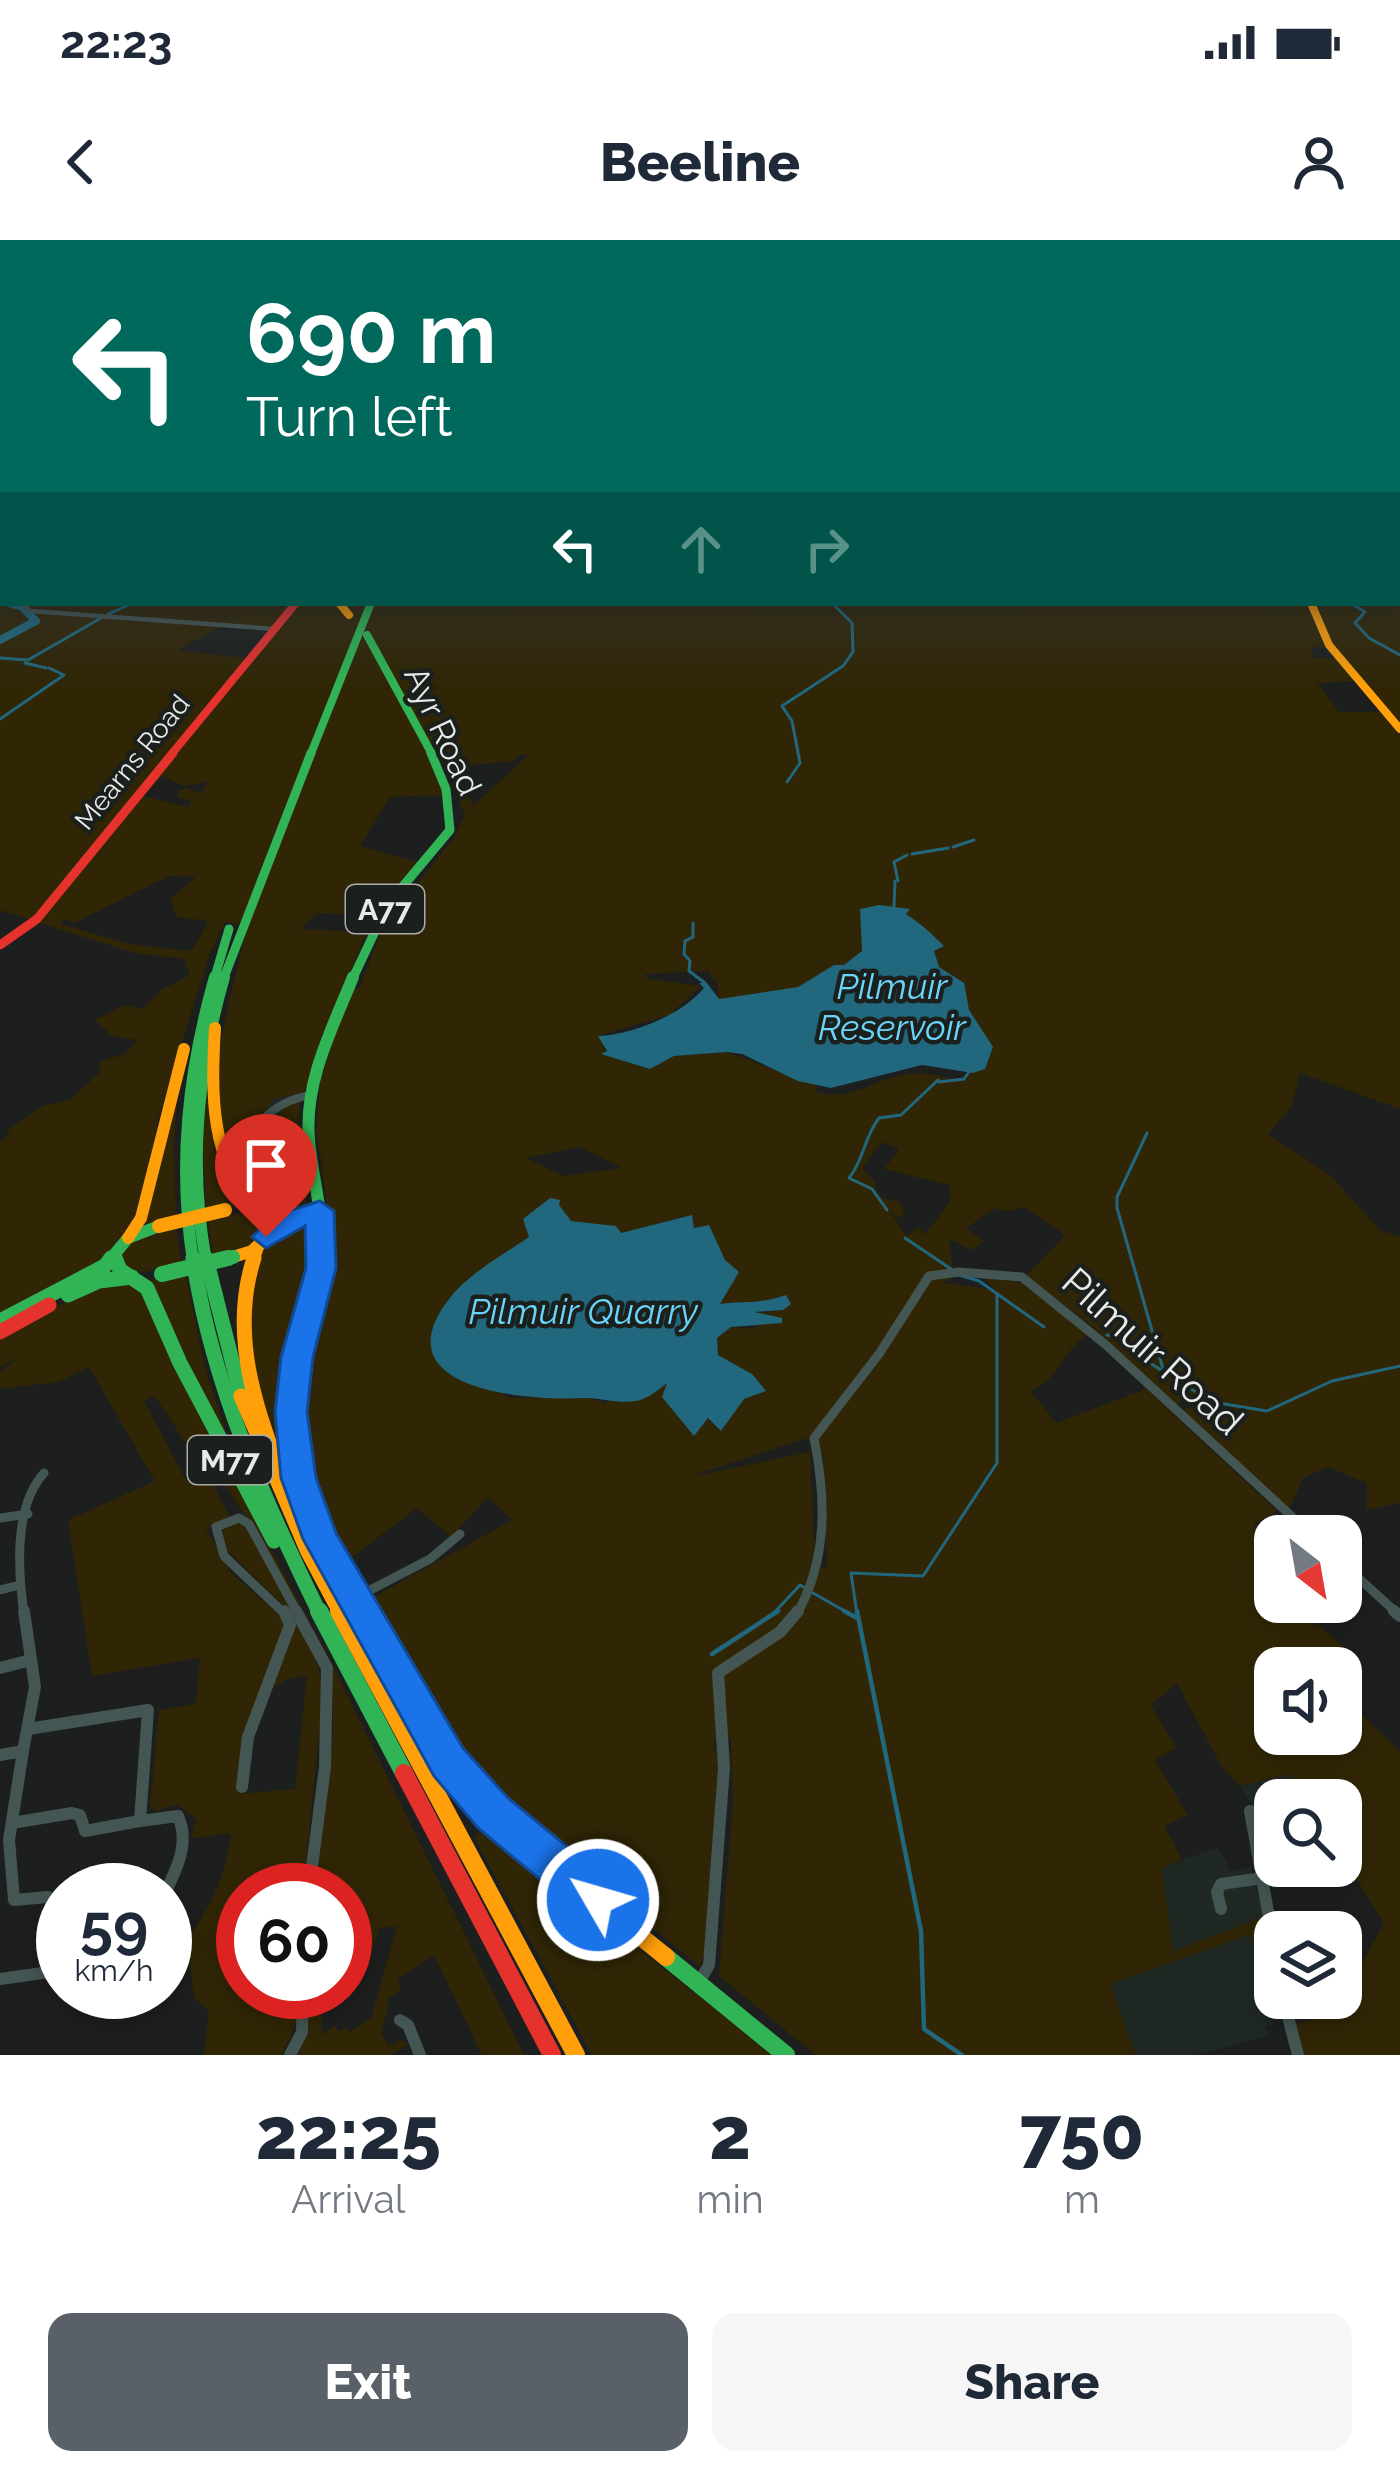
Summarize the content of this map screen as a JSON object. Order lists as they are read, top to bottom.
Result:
{
  "streets": {
    "main road": [
      "Ayr Road",
      "Mearns Road",
      "A77",
      "M77"
    ],
    "street": ["Pilmuir Road"]
  },
  "crossings": [
    ["Ayr Road", "Pilmuir Road"]
  ],
  "water": ["Pilmuir Reservoir", "Pilmuir Quarry"],
  "north": "bottom right",
  "page": {
    "status": "22:23",
    "header": "Beeline",
    "turn": ["690 m", "Turn left"],
    "speed": "59 km/h",
    "limit": "60",
    "eta": [
      "22:25",
      "Arrival",
      "2",
      "min",
      "750",
      "m"
    ],
    "buttons": ["Exit", "Share"]
  }
}
